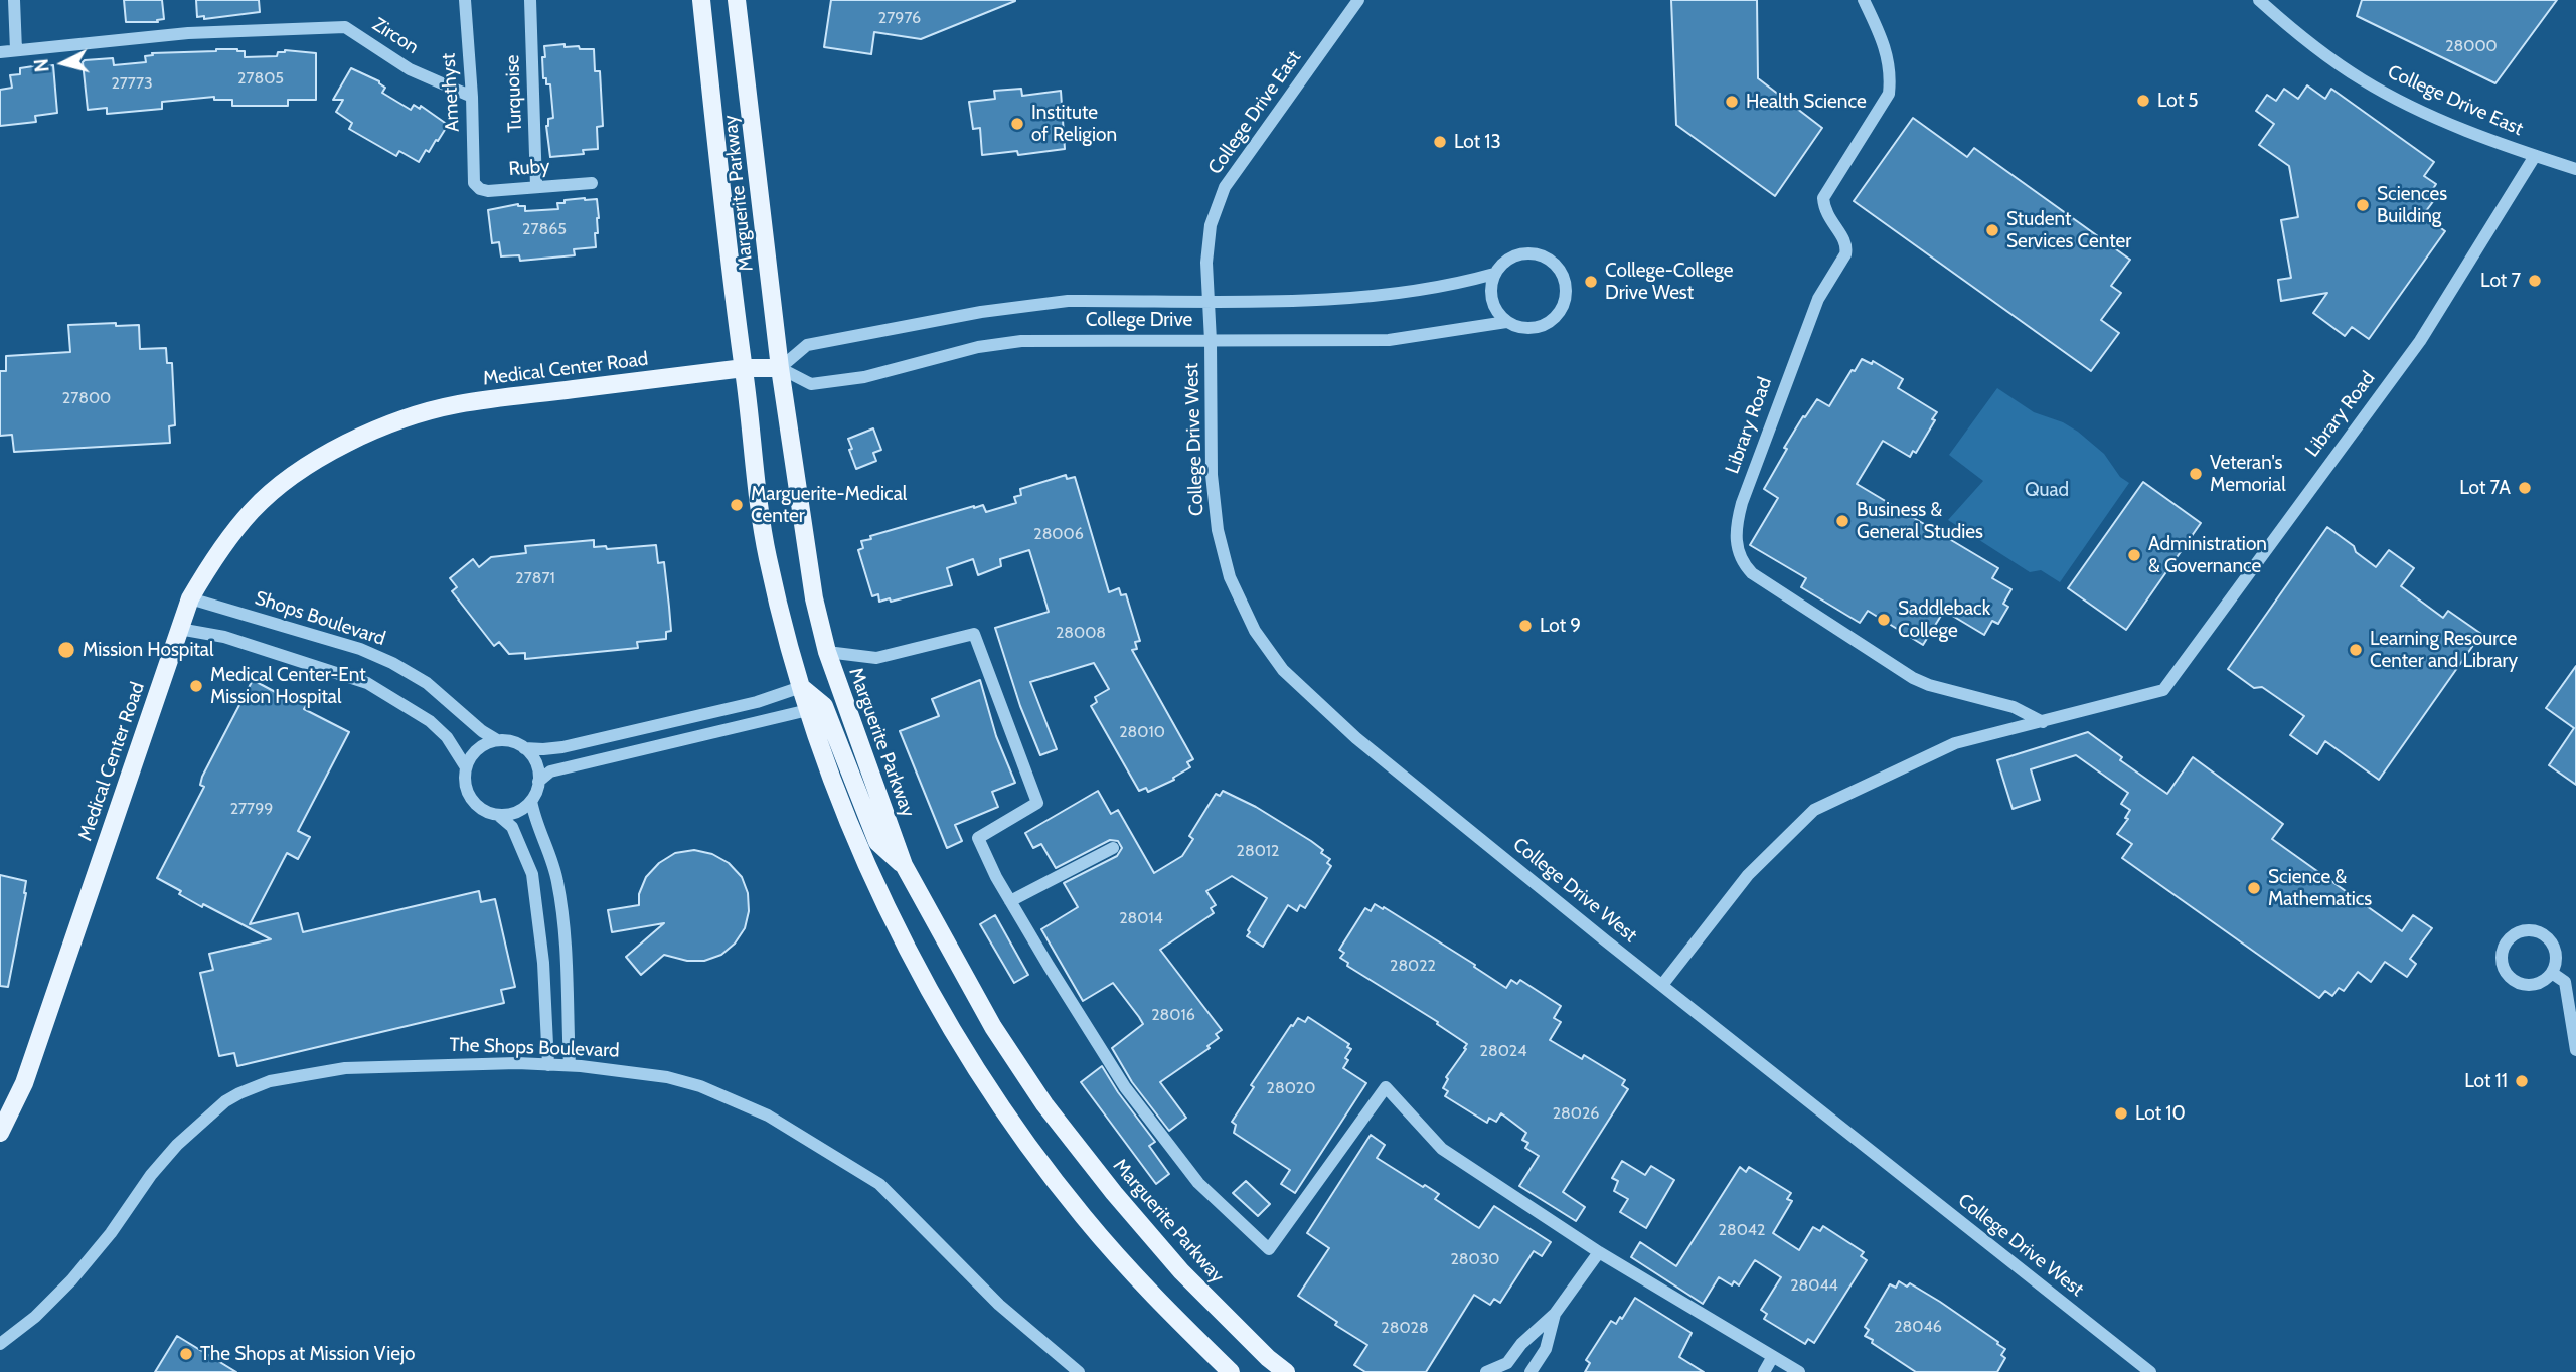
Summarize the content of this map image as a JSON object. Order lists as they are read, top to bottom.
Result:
{
  "streets": {
    "main road": ["Marguerite Parkway", "College Drive", "Medical Center Road"],
    "street": [
      "Zircon",
      "Amethyst",
      "Turquoise",
      "College Drive East",
      "Ruby",
      "Library Road",
      "College Drive West",
      "Shops Boulevard",
      "The Shops Boulevard"
    ]
  },
  "crossings": [
    ["Zircon", "Amethyst"],
    ["Amethyst", "Ruby"],
    ["Turquoise", "Ruby"],
    ["College Drive East", "College Drive"],
    ["College Drive East", "Library Road"],
    ["College Drive East", "College Drive West"],
    ["Marguerite Parkway", "College Drive"],
    ["Marguerite Parkway", "Medical Center Road"],
    ["Marguerite Parkway", "Shops Boulevard"],
    ["College Drive", "Medical Center Road"],
    ["College Drive", "College Drive West"],
    ["Medical Center Road", "Shops Boulevard"],
    ["Library Road", "College Drive West"]
  ],
  "parks": ["Quad"],
  "places": [
    "Lot 5",
    "Health Science",
    "Institute of Religion",
    "Lot 13",
    "Sciences Building",
    "Student Services Center",
    "Lot 7",
    "College-College Drive West",
    "Veteran's Memorial",
    "Lot 7A",
    "Marguerite-Medical Center",
    "Business & General Studies",
    "Administration & Governance",
    "Saddleback College",
    "Lot 9",
    "Mission Hospital",
    "Learning Resource Center and Library",
    "Medical Center-Ent Mission Hospital",
    "Science & Mathematics",
    "Lot 11",
    "Lot 10",
    "The Shops at Mission Viejo"
  ],
  "house_numbers": [
    "27976",
    "28000",
    "27805",
    "27773",
    "27865",
    "27800",
    "28006",
    "27871",
    "28008",
    "28010",
    "27799",
    "28012",
    "28014",
    "28022",
    "28016",
    "28024",
    "28020",
    "28026",
    "28042",
    "28030",
    "28044",
    "28046",
    "28028"
  ],
  "north": "left"
}
